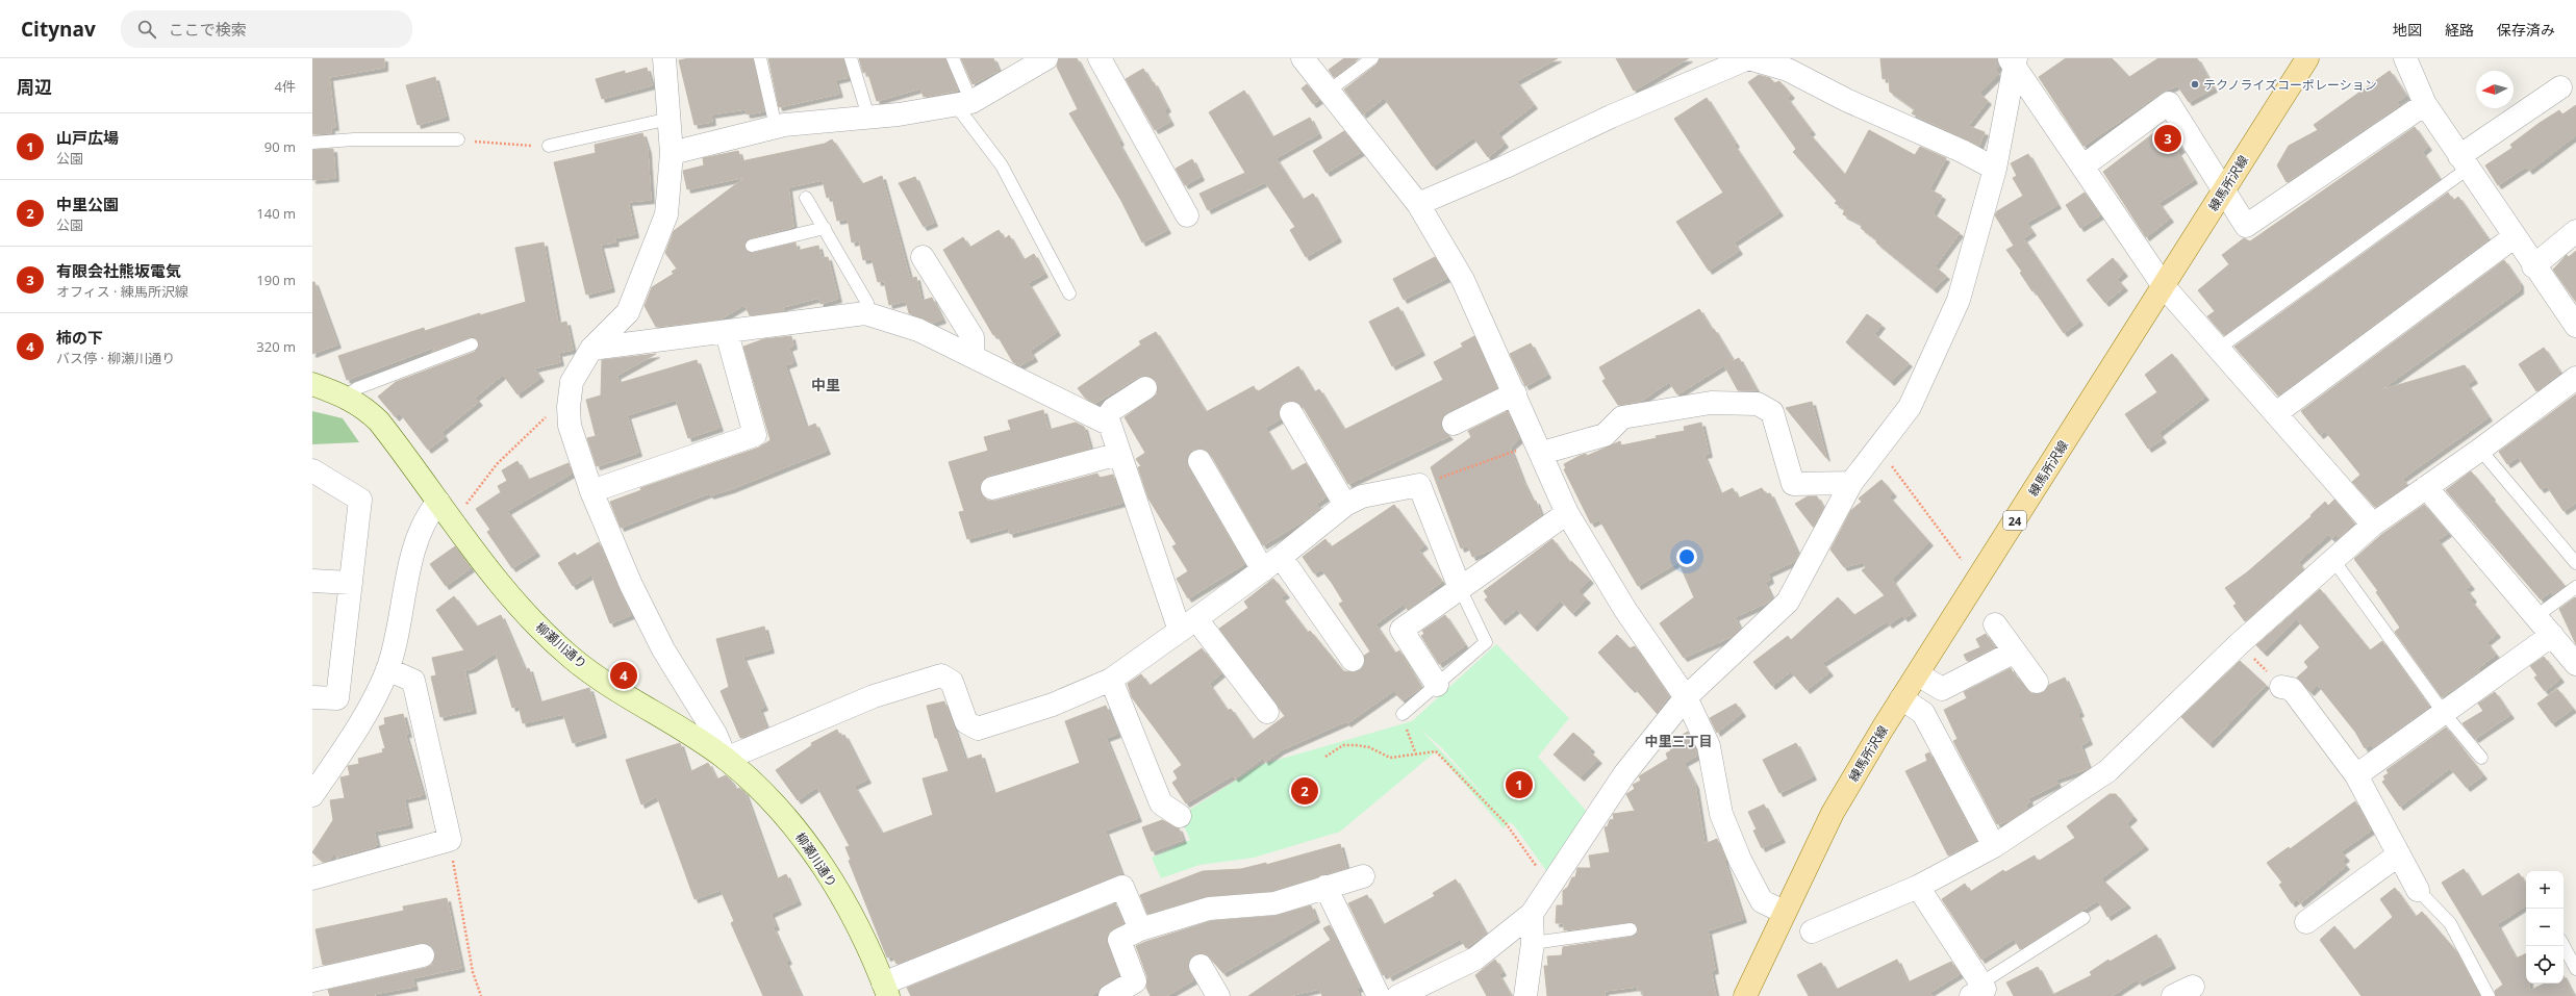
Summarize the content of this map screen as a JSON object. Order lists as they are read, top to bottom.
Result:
{
  "streets": {
    "main road": ["練馬所沢線", "24"],
    "street": ["柳瀬川通り"]
  },
  "districts": ["中里", "中里三丁目"],
  "places": ["テクノライズコーポレーション"],
  "north": "left",
  "page": {
    "header": "Citynav",
    "search": "ここで検索",
    "nav": ["地図", "経路", "保存済み"],
    "heading": ["周辺", "4件"],
    "list": [
      {
        "mark": "1",
        "name": "山戸広場",
        "note": "公園",
        "value": "90 m"
      },
      {
        "mark": "2",
        "name": "中里公園",
        "note": "公園",
        "value": "140 m"
      },
      {
        "mark": "3",
        "name": "有限会社熊坂電気",
        "note": "オフィス · 練馬所沢線",
        "value": "190 m"
      },
      {
        "mark": "4",
        "name": "柿の下",
        "note": "バス停 · 柳瀬川通り",
        "value": "320 m"
      }
    ],
    "pins": [
      "3",
      "4",
      "1",
      "2"
    ],
    "map_buttons": ["+", "−"]
  }
}
